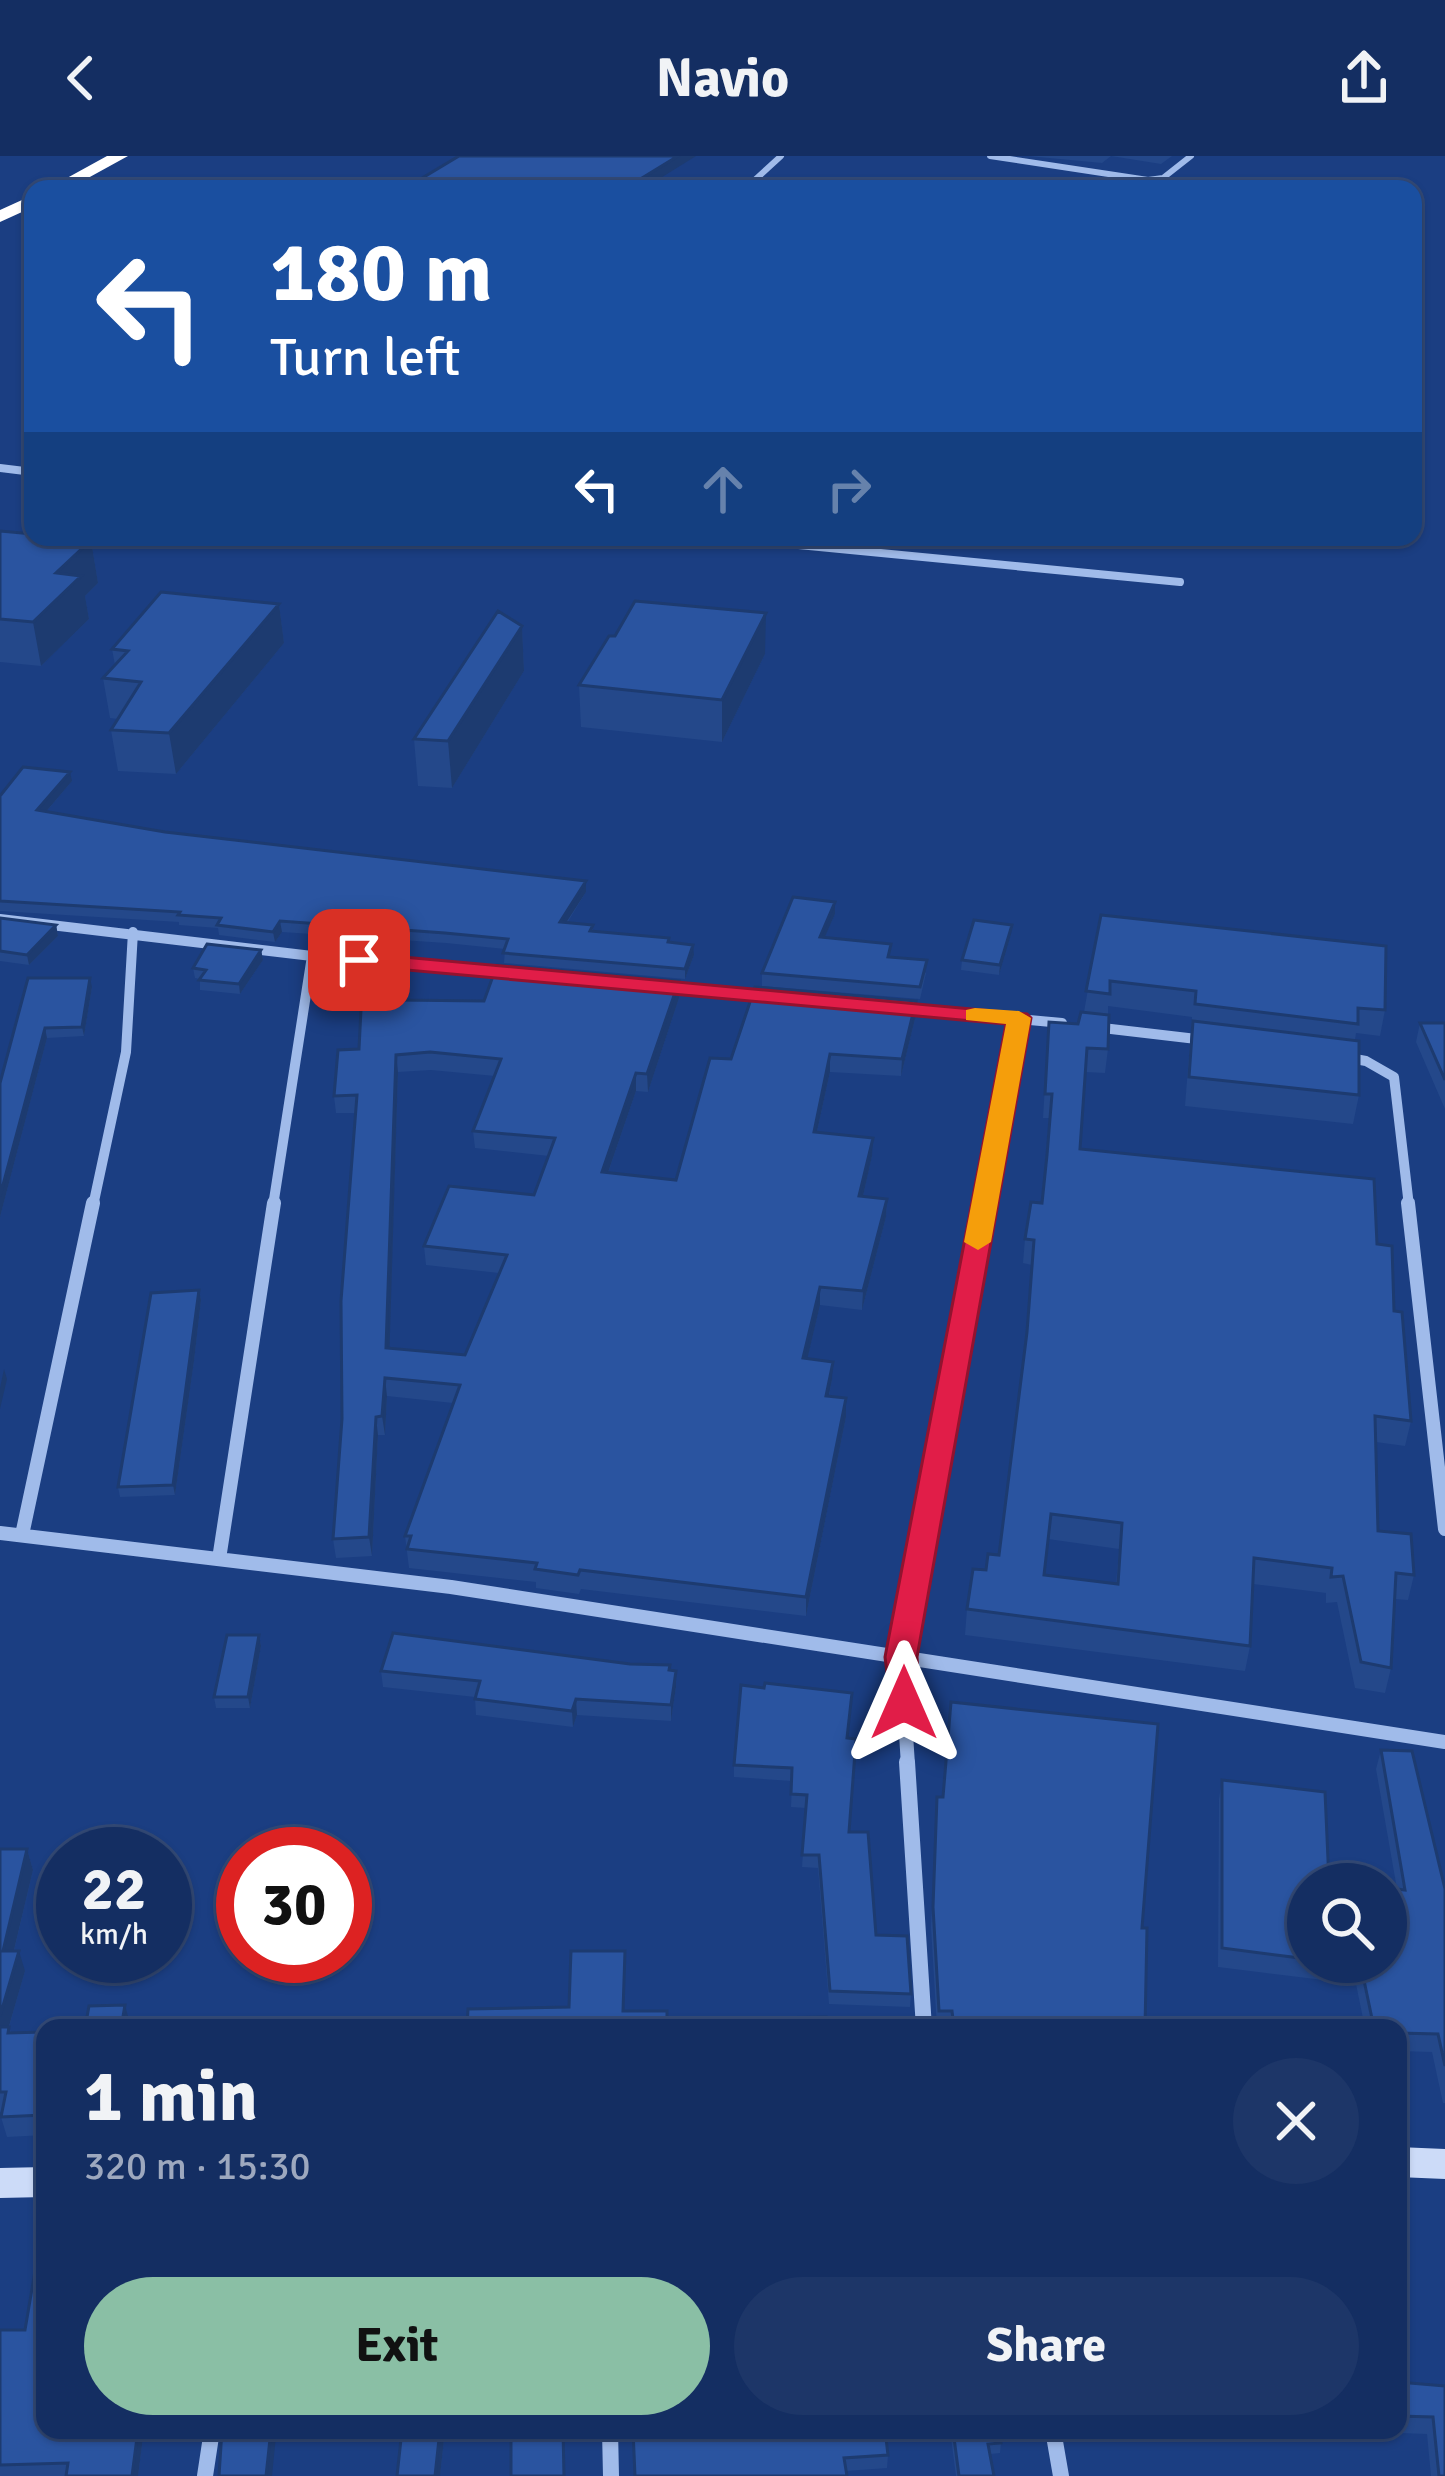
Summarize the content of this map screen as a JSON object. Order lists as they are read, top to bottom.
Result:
{
  "page": {
    "header": "Navio",
    "turn": ["180 m", "Turn left"],
    "speed": "22 km/h",
    "limit": "30",
    "heading": ["1 min", "320 m · 15:30"],
    "buttons": ["Exit", "Share"]
  }
}
